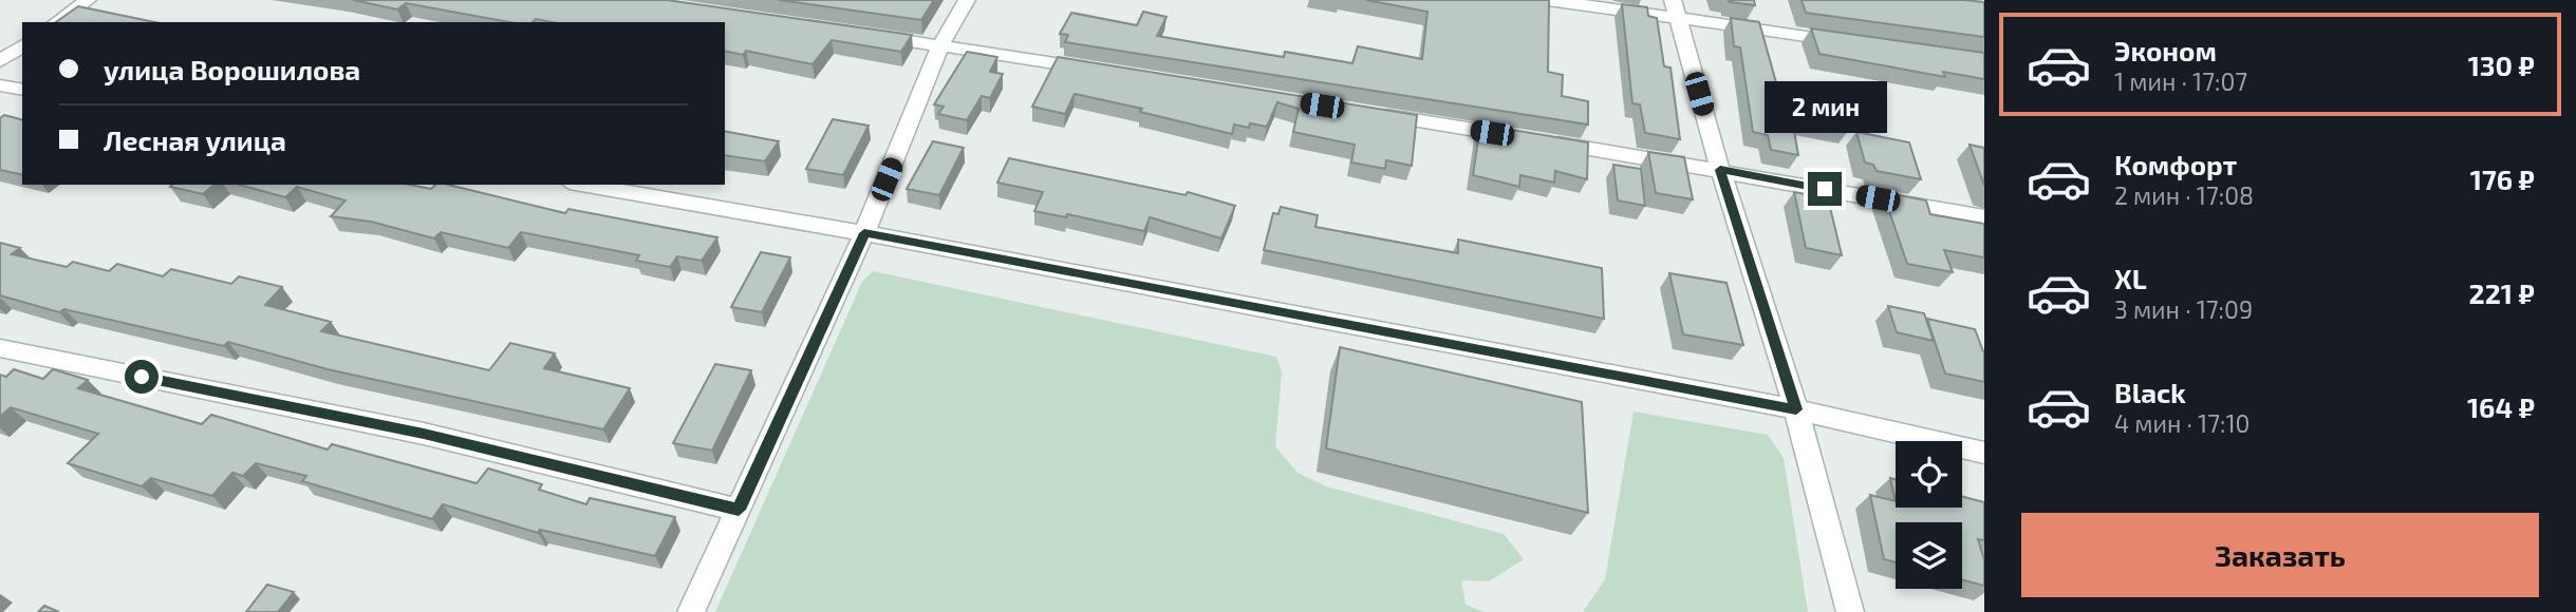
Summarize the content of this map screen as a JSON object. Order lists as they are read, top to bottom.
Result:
{
  "page": {
    "list": [
      {
        "name": "Эконом",
        "note": "1 мин · 17:07",
        "value": "130 ₽"
      },
      {
        "name": "Комфорт",
        "note": "2 мин · 17:08",
        "value": "176 ₽"
      },
      {
        "name": "XL",
        "note": "3 мин · 17:09",
        "value": "221 ₽"
      },
      {
        "name": "Black",
        "note": "4 мин · 17:10",
        "value": "164 ₽"
      }
    ],
    "banner": ["улица Ворошилова", "Лесная улица"],
    "bubble": "2 мин",
    "buttons": "Заказать"
  }
}
